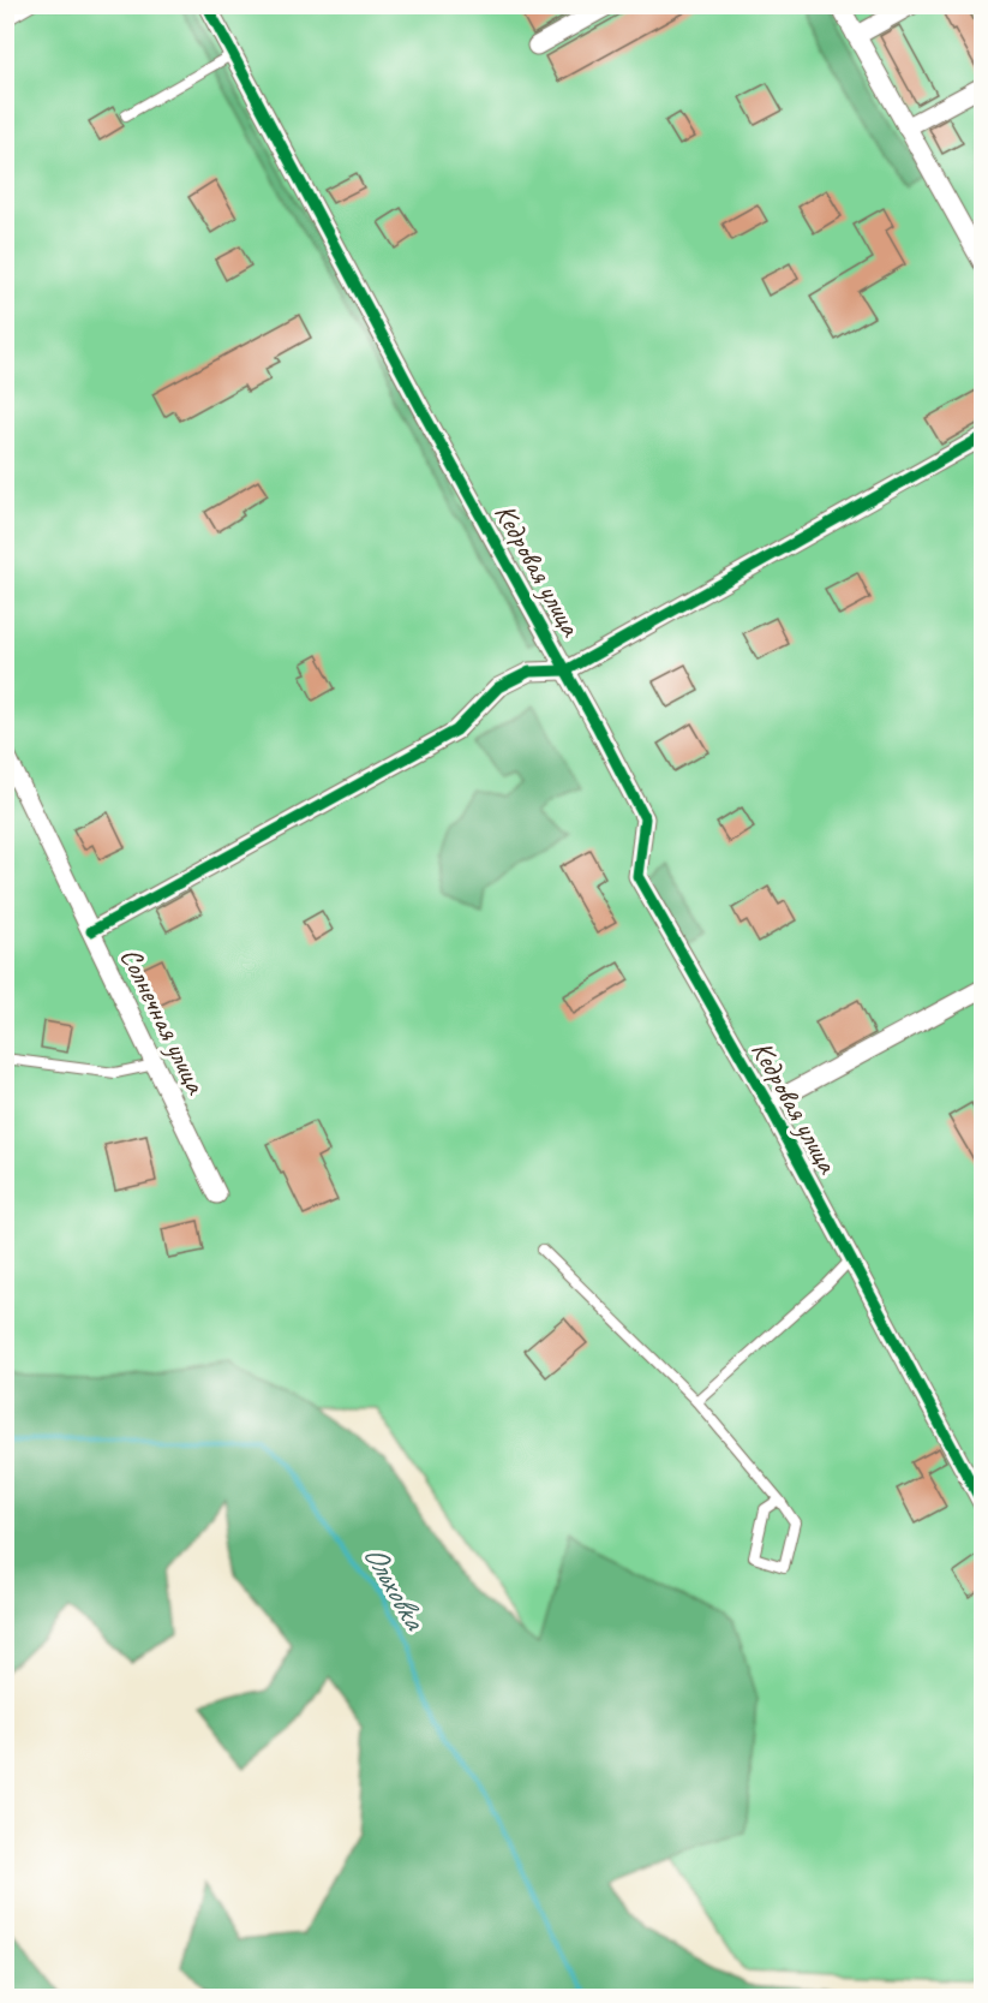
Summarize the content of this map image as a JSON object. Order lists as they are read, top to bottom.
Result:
{
  "streets": {
    "street": ["Кедровая улица", "Солнечная улица"]
  },
  "water": ["Ольховка"]
}
